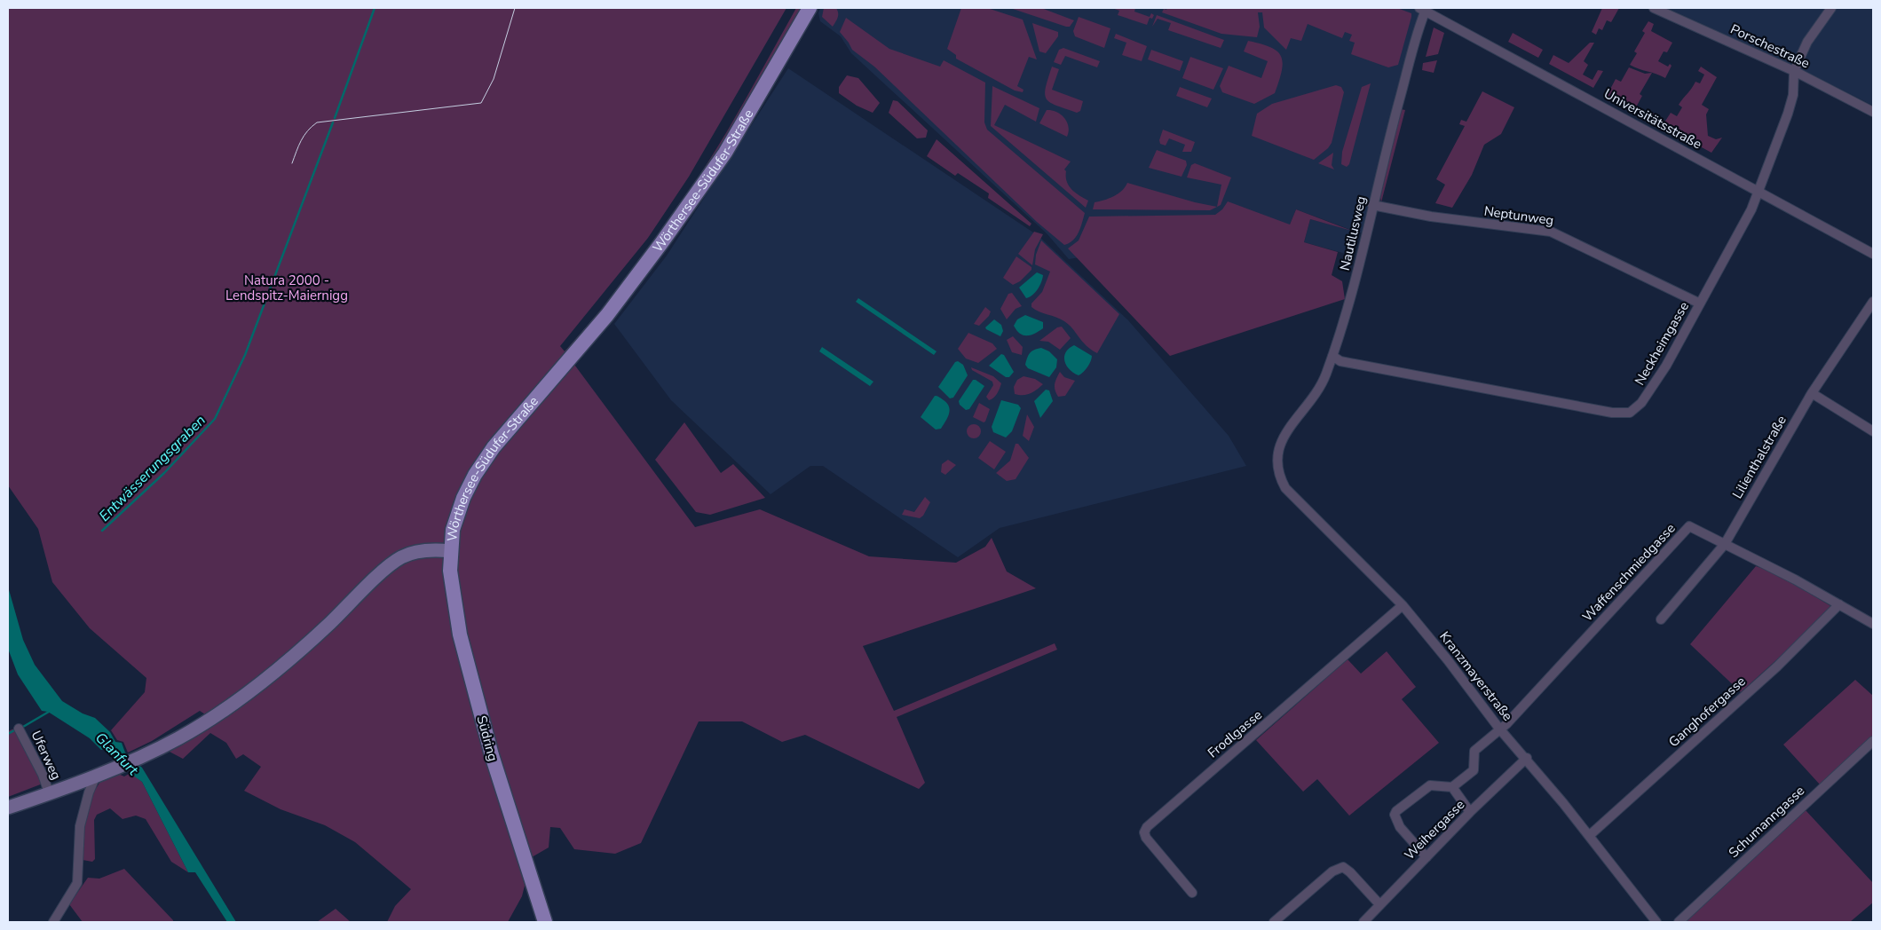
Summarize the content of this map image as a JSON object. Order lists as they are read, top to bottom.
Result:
{
  "streets": {
    "main road": ["Wörthersee-Südufer-Straße", "Südring"],
    "street": [
      "Porschestraße",
      "Universitätsstraße",
      "Neptunweg",
      "Nautilusweg",
      "Neckheimgasse",
      "Lilienthalstraße",
      "Waffenschmiedgasse",
      "Kranzmayerstraße",
      "Ganghofergasse",
      "Frodlgasse",
      "Uferweg",
      "Schumanngasse",
      "Weihergasse"
    ]
  },
  "crossings": [
    ["Porschestraße", "Neckheimgasse"],
    ["Universitätsstraße", "Nautilusweg"],
    ["Universitätsstraße", "Neckheimgasse"],
    ["Wörthersee-Südufer-Straße", "Südring"],
    ["Wörthersee-Südufer-Straße", "Uferweg"],
    ["Neptunweg", "Nautilusweg"],
    ["Neptunweg", "Neckheimgasse"],
    ["Nautilusweg", "Neckheimgasse"],
    ["Nautilusweg", "Kranzmayerstraße"],
    ["Lilienthalstraße", "Waffenschmiedgasse"],
    ["Waffenschmiedgasse", "Kranzmayerstraße"],
    ["Waffenschmiedgasse", "Ganghofergasse"],
    ["Kranzmayerstraße", "Ganghofergasse"],
    ["Kranzmayerstraße", "Frodlgasse"],
    ["Kranzmayerstraße", "Weihergasse"]
  ],
  "water": ["Entwässerungsgraben", "Glanfurt"],
  "parks": ["Natura 2000 - Lendspitz-Maiernigg"]
}
